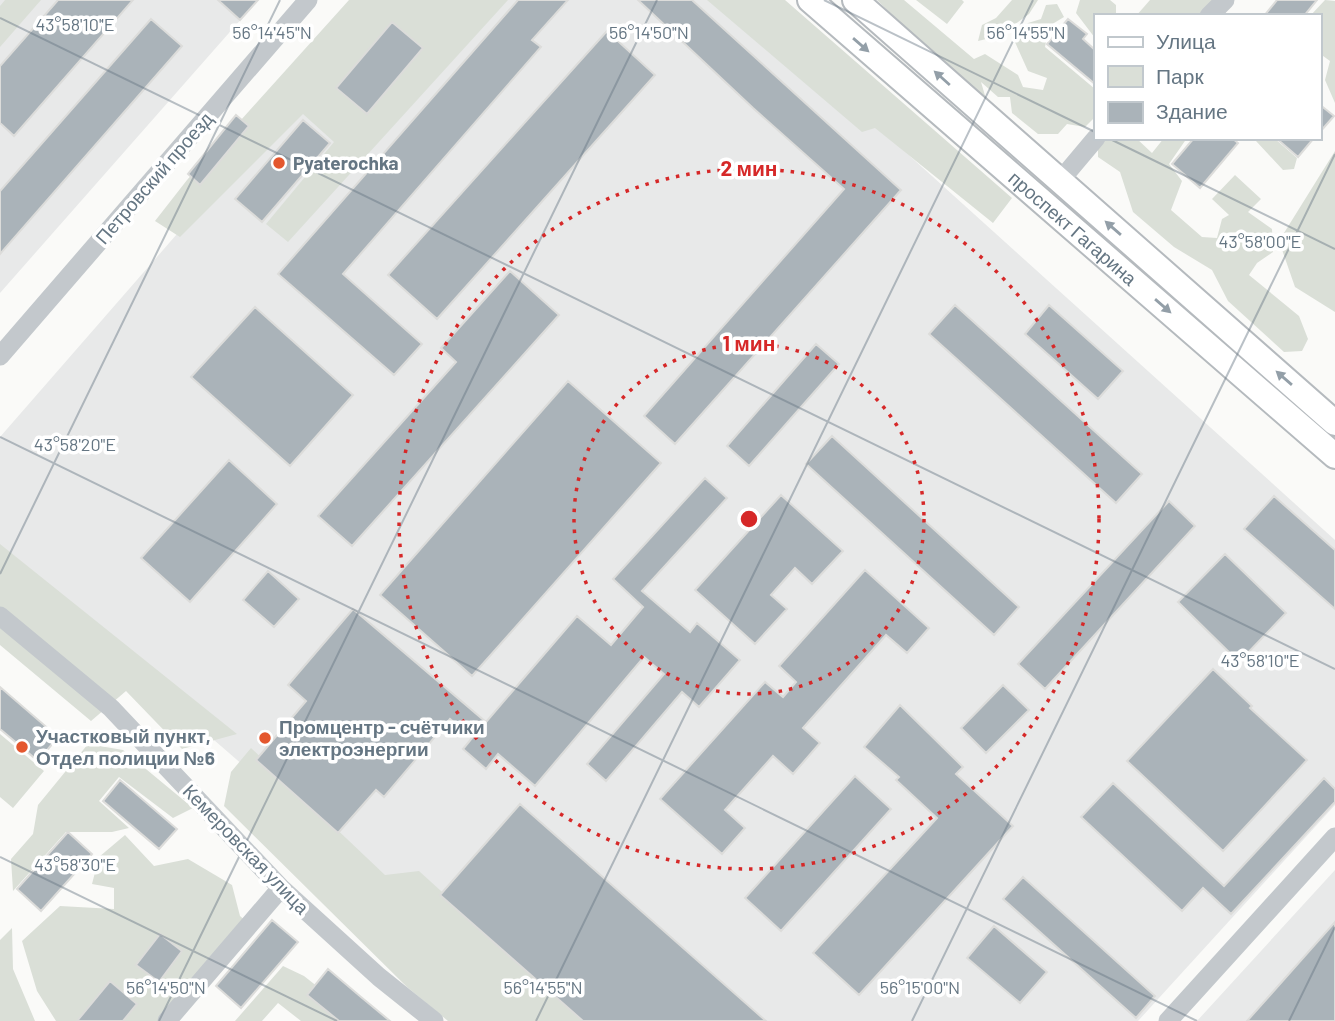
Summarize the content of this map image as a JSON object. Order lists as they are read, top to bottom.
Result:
{
  "streets": {
    "main road": ["проспект Гагарина"],
    "street": ["Петровский проезд", "Кемеровская улица"]
  },
  "places": ["Pyaterochka", "Промцентр - счётчики электроэнергии", "Участковый пункт, Отдел полиции №6"],
  "legend": ["Улица", "Парк", "Здание"],
  "coordinates": [
    "43°58'10\"E",
    "56°14'45\"N",
    "56°14'50\"N",
    "56°14'55\"N",
    "43°58'00\"E",
    "43°58'20\"E",
    "43°58'30\"E",
    "56°15'00\"N"
  ],
  "rings": ["2 мин", "1 мин"]
}
